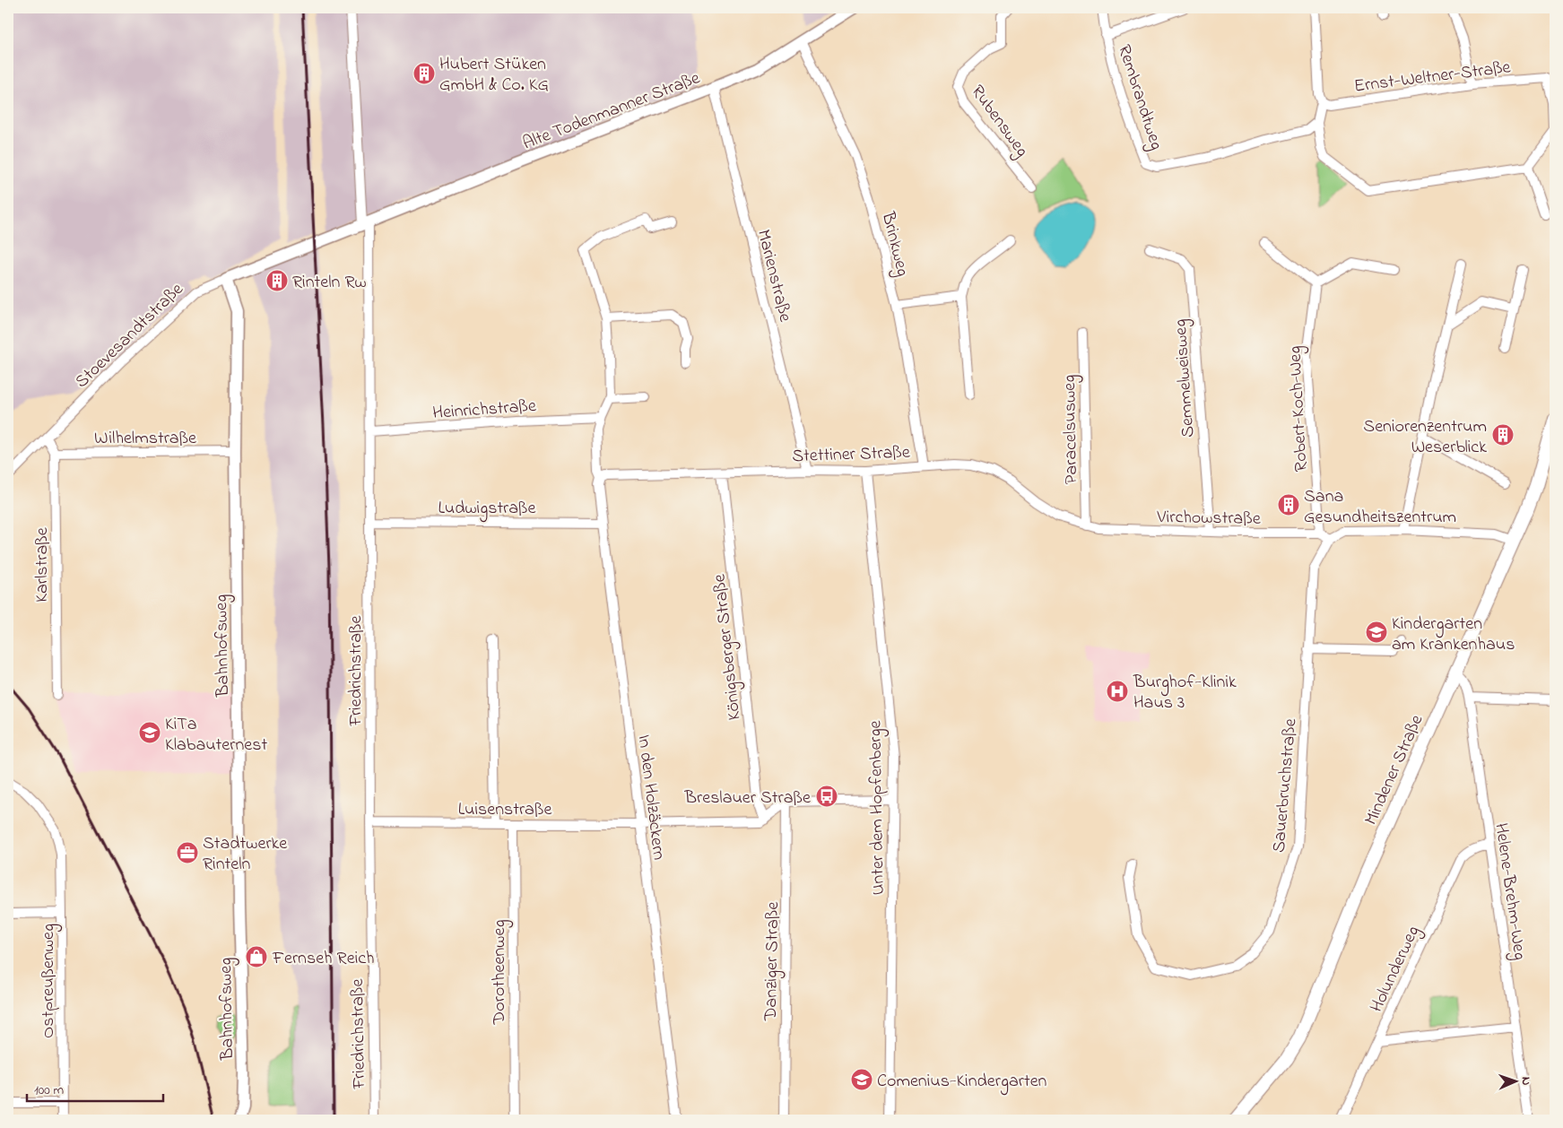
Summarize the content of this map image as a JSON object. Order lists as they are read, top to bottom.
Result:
{
  "streets": {
    "main road": ["Mindener Straße"],
    "street": [
      "Ernst-Weltner-Straße",
      "Rembrandtweg",
      "Alte Todenmanner Straße",
      "Rubensweg",
      "Brinkweg",
      "Marienstraße",
      "Stoevesandtstraße",
      "Semmelweisweg",
      "Heinrichstraße",
      "Robert-Koch-Weg",
      "Paracelsusweg",
      "Wilhelmstraße",
      "Stettiner Straße",
      "Ludwigstraße",
      "Virchowstraße",
      "Karlstraße",
      "Bahnhofsweg",
      "Königsberger Straße",
      "Friedrichstraße",
      "Sauerbruchstraße",
      "In den Holzäckern",
      "Luisenstraße",
      "Unter dem Hopfenberge",
      "Helene-Brehm-Weg",
      "Danziger Straße",
      "Holunderweg",
      "Dorotheenweg",
      "Ostpreußenweg"
    ]
  },
  "crossings": [
    ["Alte Todenmanner Straße", "Brinkweg"],
    ["Alte Todenmanner Straße", "Marienstraße"],
    ["Alte Todenmanner Straße", "Stoevesandtstraße"],
    ["Alte Todenmanner Straße", "Friedrichstraße"],
    ["Brinkweg", "Stettiner Straße"],
    ["Marienstraße", "Stettiner Straße"],
    ["Stoevesandtstraße", "Karlstraße"],
    ["Stoevesandtstraße", "Bahnhofsweg"],
    ["Stoevesandtstraße", "Friedrichstraße"],
    ["Semmelweisweg", "Virchowstraße"],
    ["Heinrichstraße", "Friedrichstraße"],
    ["Heinrichstraße", "In den Holzäckern"],
    ["Robert-Koch-Weg", "Virchowstraße"],
    ["Paracelsusweg", "Stettiner Straße"],
    ["Paracelsusweg", "Virchowstraße"],
    ["Wilhelmstraße", "Karlstraße"],
    ["Wilhelmstraße", "Bahnhofsweg"],
    ["Stettiner Straße", "Virchowstraße"],
    ["Stettiner Straße", "Königsberger Straße"],
    ["Stettiner Straße", "In den Holzäckern"],
    ["Stettiner Straße", "Unter dem Hopfenberge"],
    ["Ludwigstraße", "Friedrichstraße"],
    ["Ludwigstraße", "In den Holzäckern"],
    ["Virchowstraße", "Sauerbruchstraße"],
    ["Friedrichstraße", "Luisenstraße"],
    ["Mindener Straße", "Helene-Brehm-Weg"],
    ["In den Holzäckern", "Luisenstraße"],
    ["Luisenstraße", "Dorotheenweg"],
    ["Helene-Brehm-Weg", "Holunderweg"]
  ],
  "places": {
    "building": [
      "Hubert Stüken GmbH & Co. KG",
      "Rinteln Rw",
      "Seniorenzentrum Weserblick",
      "Sana Gesundheitszentrum"
    ],
    "school or university": ["Kindergarten am Krankenhaus", "KiTa Klabauternest", "Comenius-Kindergarten"],
    "hospital": ["Burghof-Klinik Haus 3"],
    "bus stop": ["Breslauer Straße"],
    "office": ["Stadtwerke Rinteln"],
    "shop": ["Fernseh Reich"]
  },
  "scale_bar": "100 m",
  "north": "right"
}
